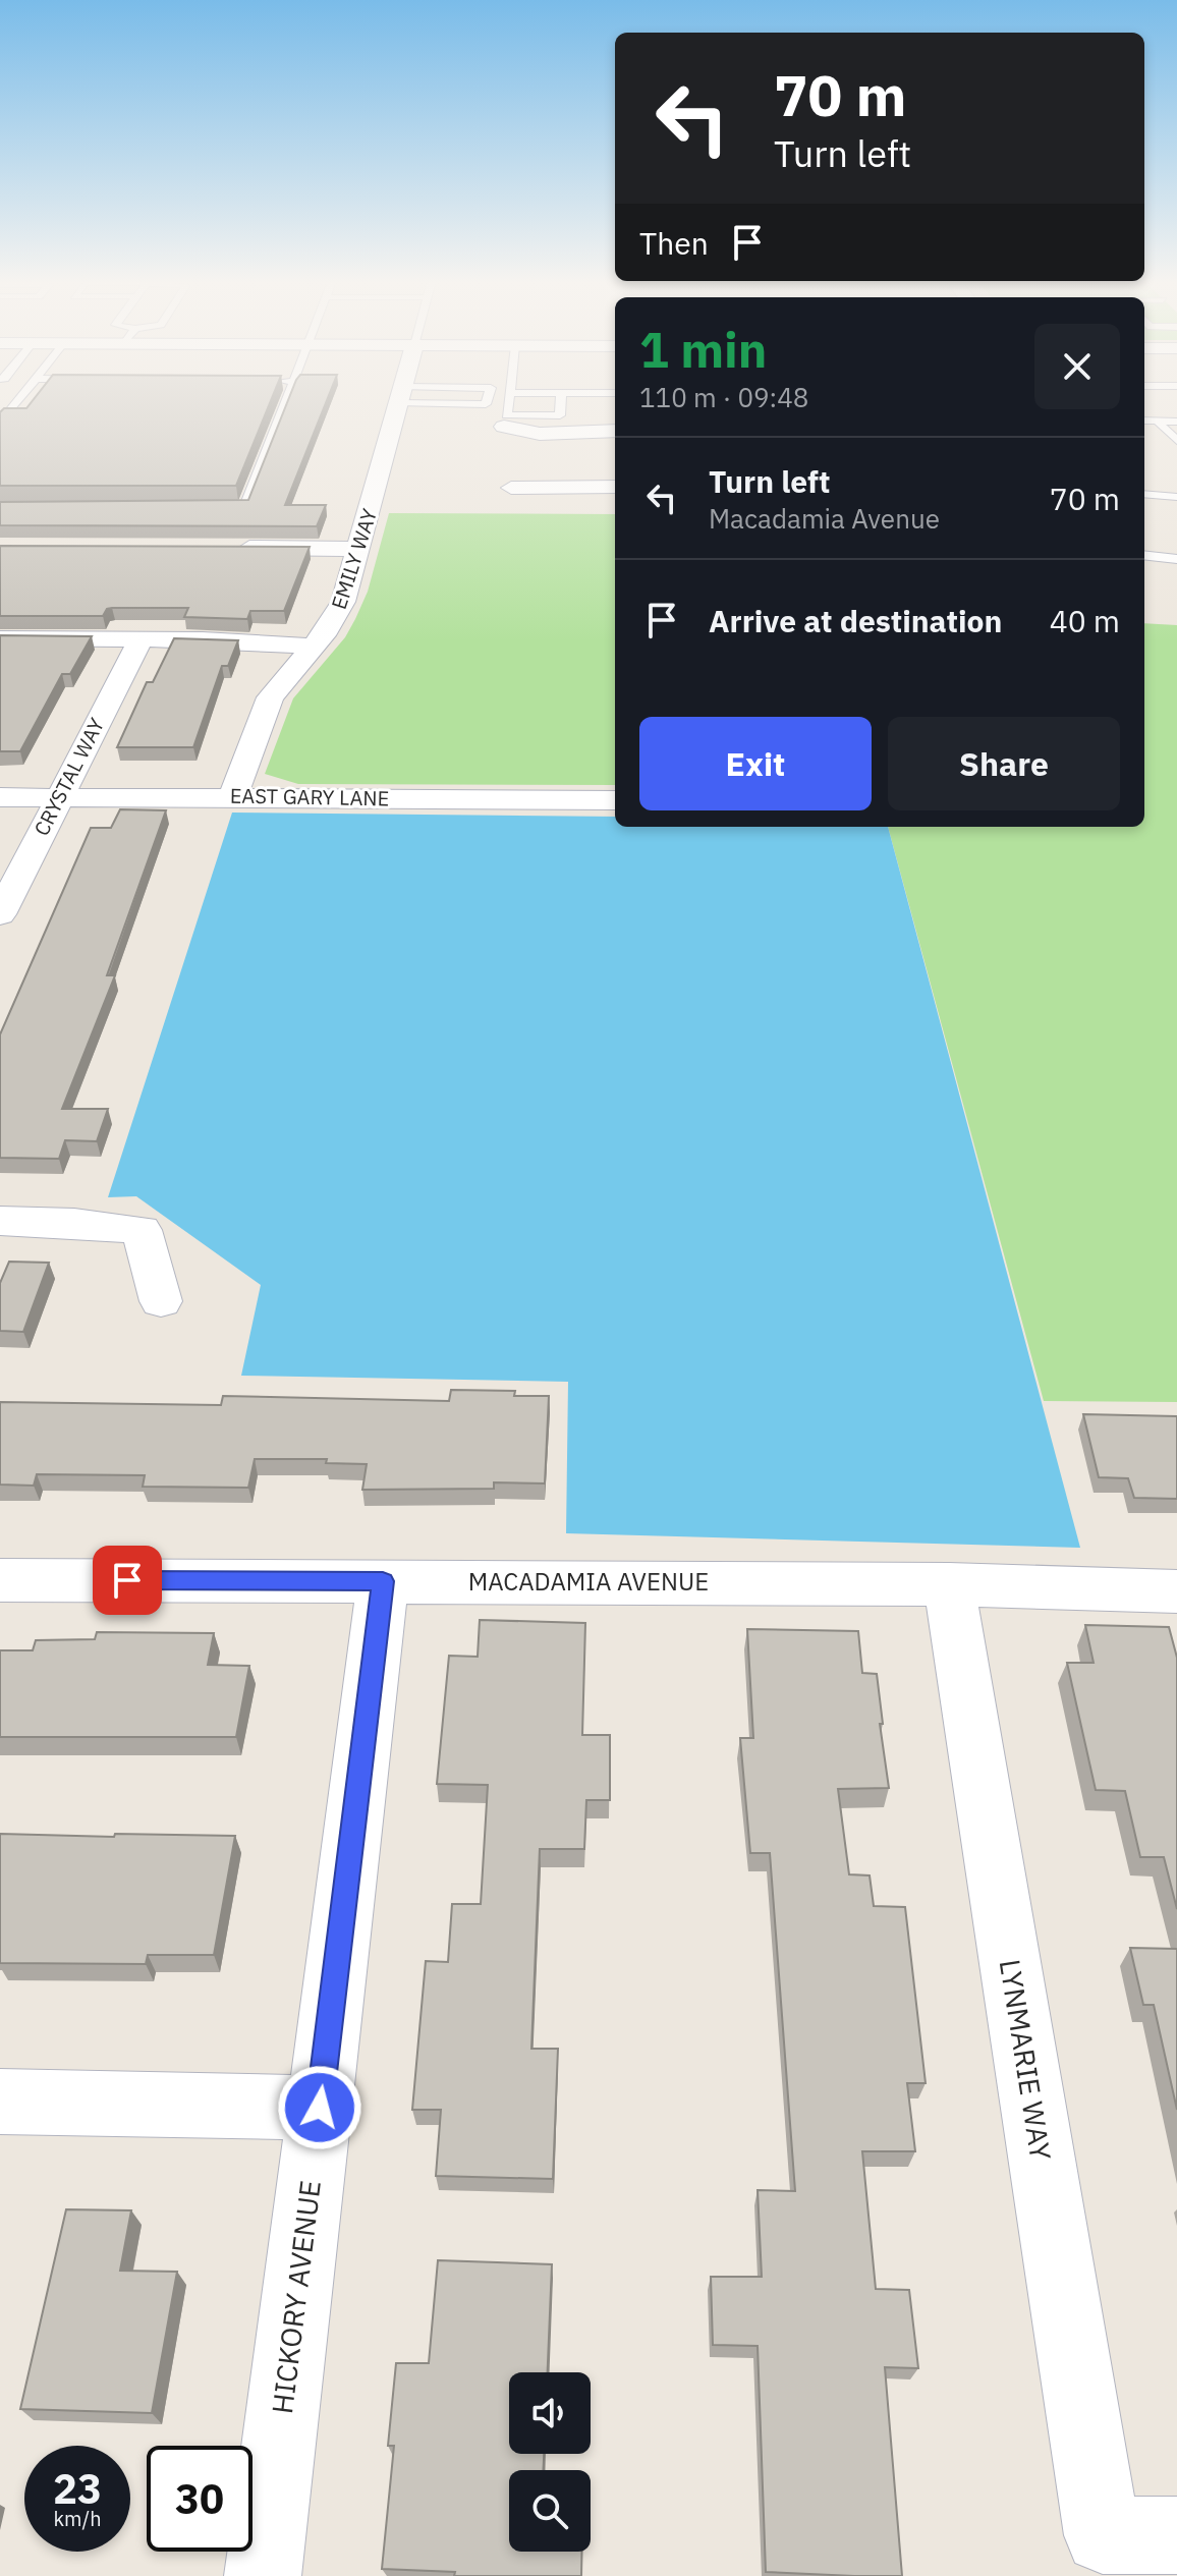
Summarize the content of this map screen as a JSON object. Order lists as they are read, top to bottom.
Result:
{
  "streets": {
    "street": [
      "EMILY WAY",
      "CRYSTAL WAY",
      "EAST GARY LANE",
      "MACADAMIA AVENUE",
      "LYNMARIE WAY",
      "HICKORY AVENUE"
    ]
  },
  "crossings": [
    ["EMILY WAY", "EAST GARY LANE"],
    ["CRYSTAL WAY", "EAST GARY LANE"],
    ["MACADAMIA AVENUE", "LYNMARIE WAY"],
    ["MACADAMIA AVENUE", "HICKORY AVENUE"]
  ],
  "page": {
    "turn": ["70 m", "Turn left"],
    "then": "Then",
    "heading": ["1 min", "110 m · 09:48"],
    "list": [
      {
        "name": "Turn left",
        "note": "Macadamia Avenue",
        "value": "70 m"
      },
      {
        "name": "Arrive at destination",
        "value": "40 m"
      }
    ],
    "buttons": ["Exit", "Share"],
    "speed": "23 km/h",
    "limit": "30"
  }
}
